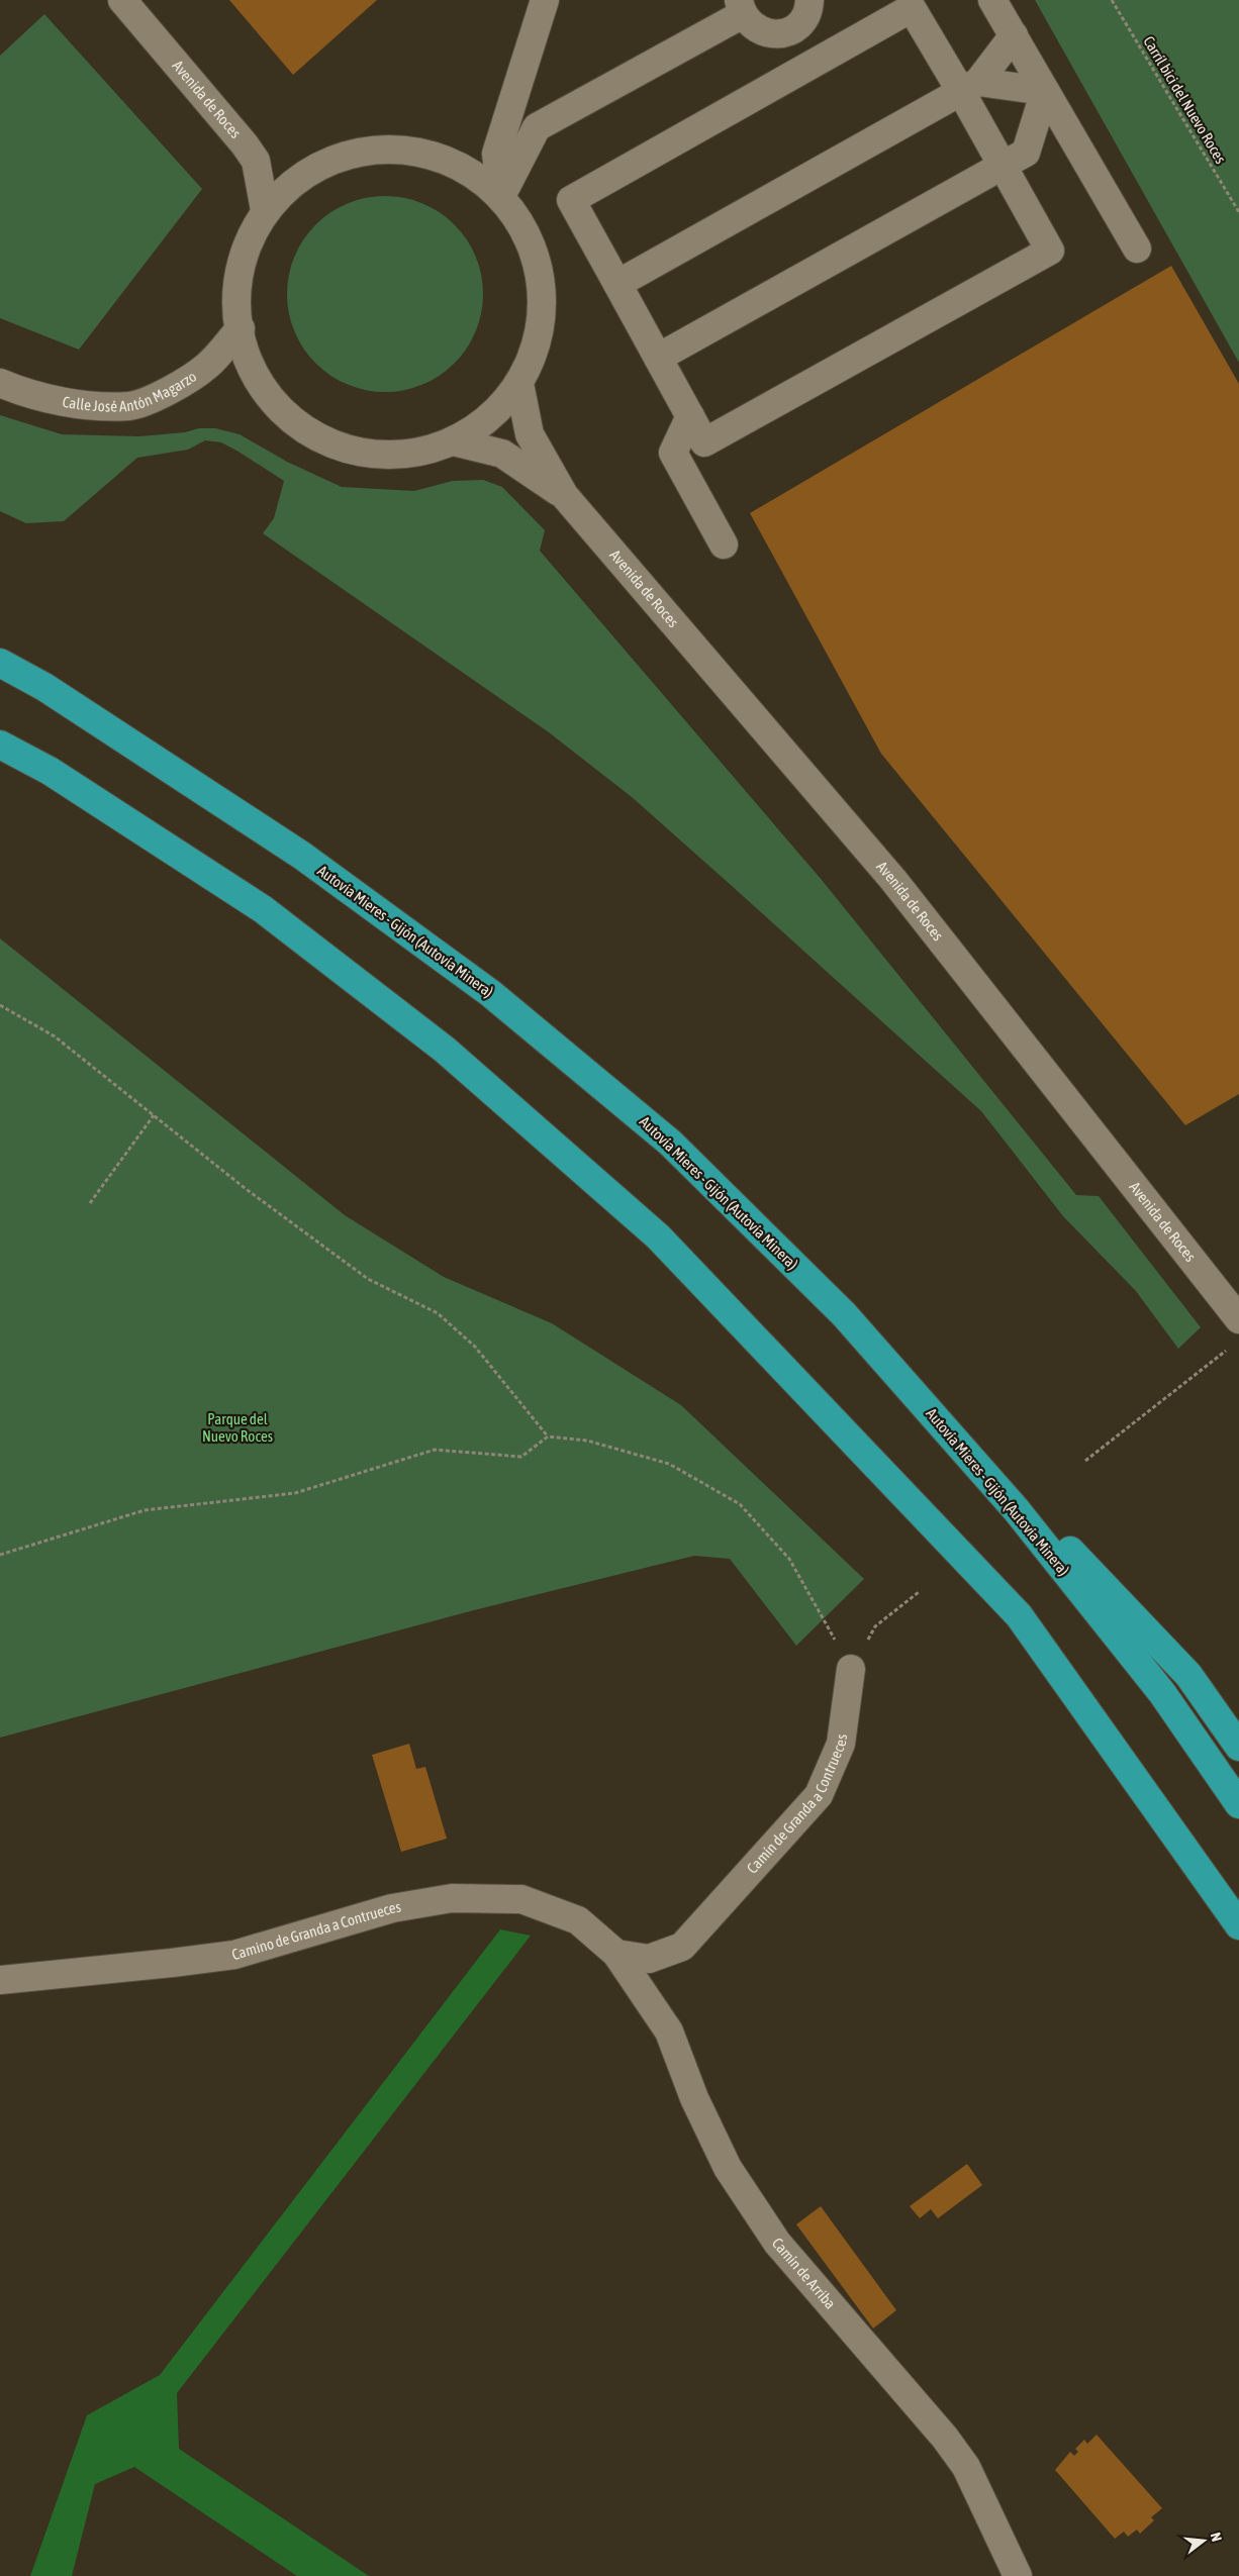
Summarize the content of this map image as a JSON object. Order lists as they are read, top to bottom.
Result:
{
  "streets": {
    "highway": ["Autovía Mieres - Gijón (Autovía Minera)"],
    "street": [
      "Avenida de Roces",
      "Calle José Antón Magarzo",
      "Camín de Granda a Contrueces",
      "Camino de Granda a Contrueces",
      "Camín de Arriba"
    ],
    "path": ["Carríl bici del Nuevo Roces"]
  },
  "crossings": [
    ["Camín de Granda a Contrueces", "Camino de Granda a Contrueces"],
    ["Camín de Granda a Contrueces", "Camín de Arriba"],
    ["Camino de Granda a Contrueces", "Camín de Arriba"]
  ],
  "parks": ["Parque del Nuevo Roces"],
  "north": "right"
}
